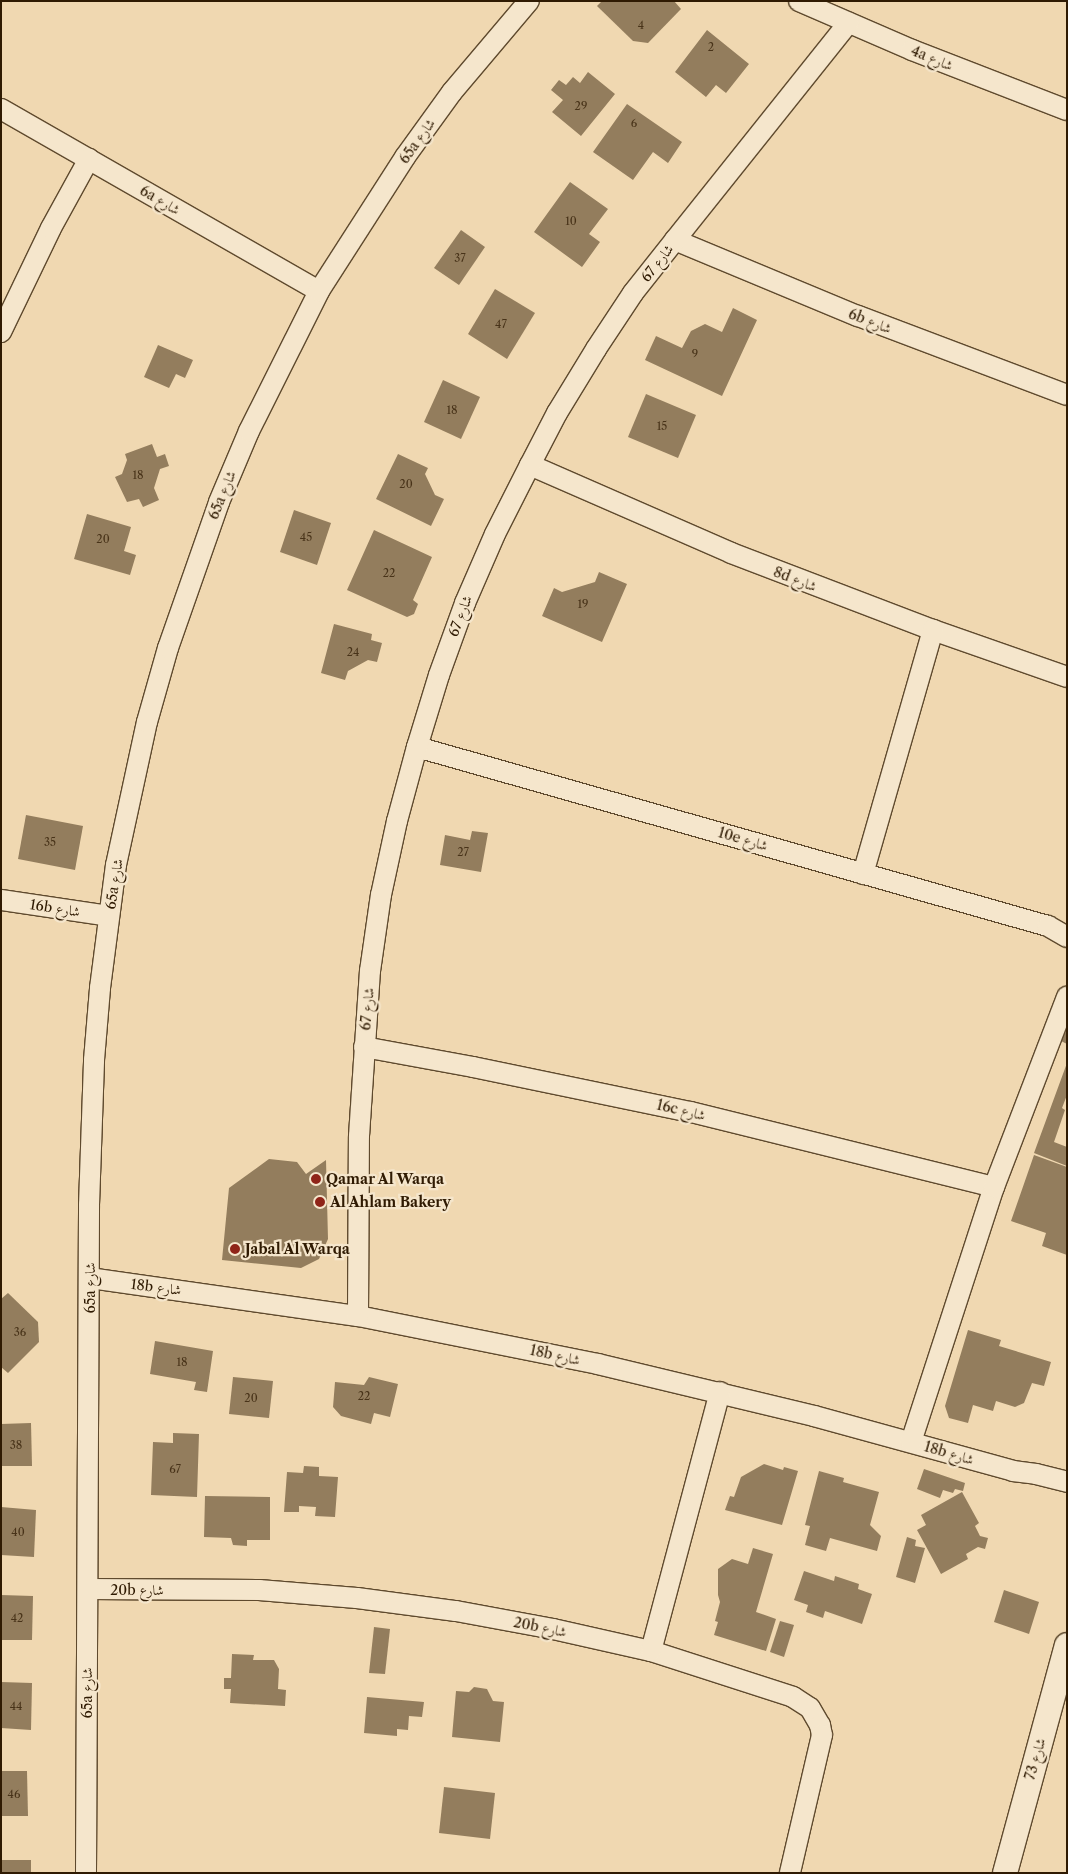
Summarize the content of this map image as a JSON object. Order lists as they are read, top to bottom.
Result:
{
  "streets": {
    "street": [
      "4a شارع",
      "65a شارع",
      "6a شارع",
      "شارع 67",
      "6b شارع",
      "8d شارع",
      "10e شارع",
      "16b شارع",
      "16c شارع",
      "18b شارع",
      "20b شارع",
      "شارع 73"
    ]
  },
  "crossings": [
    ["4a شارع", "شارع 67"],
    ["65a شارع", "6a شارع"],
    ["65a شارع", "16b شارع"],
    ["65a شارع", "18b شارع"],
    ["65a شارع", "20b شارع"],
    ["شارع 67", "6b شارع"],
    ["شارع 67", "8d شارع"],
    ["شارع 67", "10e شارع"],
    ["شارع 67", "16c شارع"],
    ["شارع 67", "18b شارع"]
  ],
  "places": ["Qamar Al Warqa", "Al Ahlam Bakery", "Jabal Al Warqa"],
  "house_numbers": [
    "4",
    "2",
    "29",
    "6",
    "10",
    "37",
    "47",
    "9",
    "18",
    "15",
    "18",
    "20",
    "45",
    "20",
    "22",
    "19",
    "24",
    "35",
    "27",
    "36",
    "18",
    "22",
    "20",
    "38",
    "67",
    "40",
    "42",
    "44",
    "46"
  ]
}
